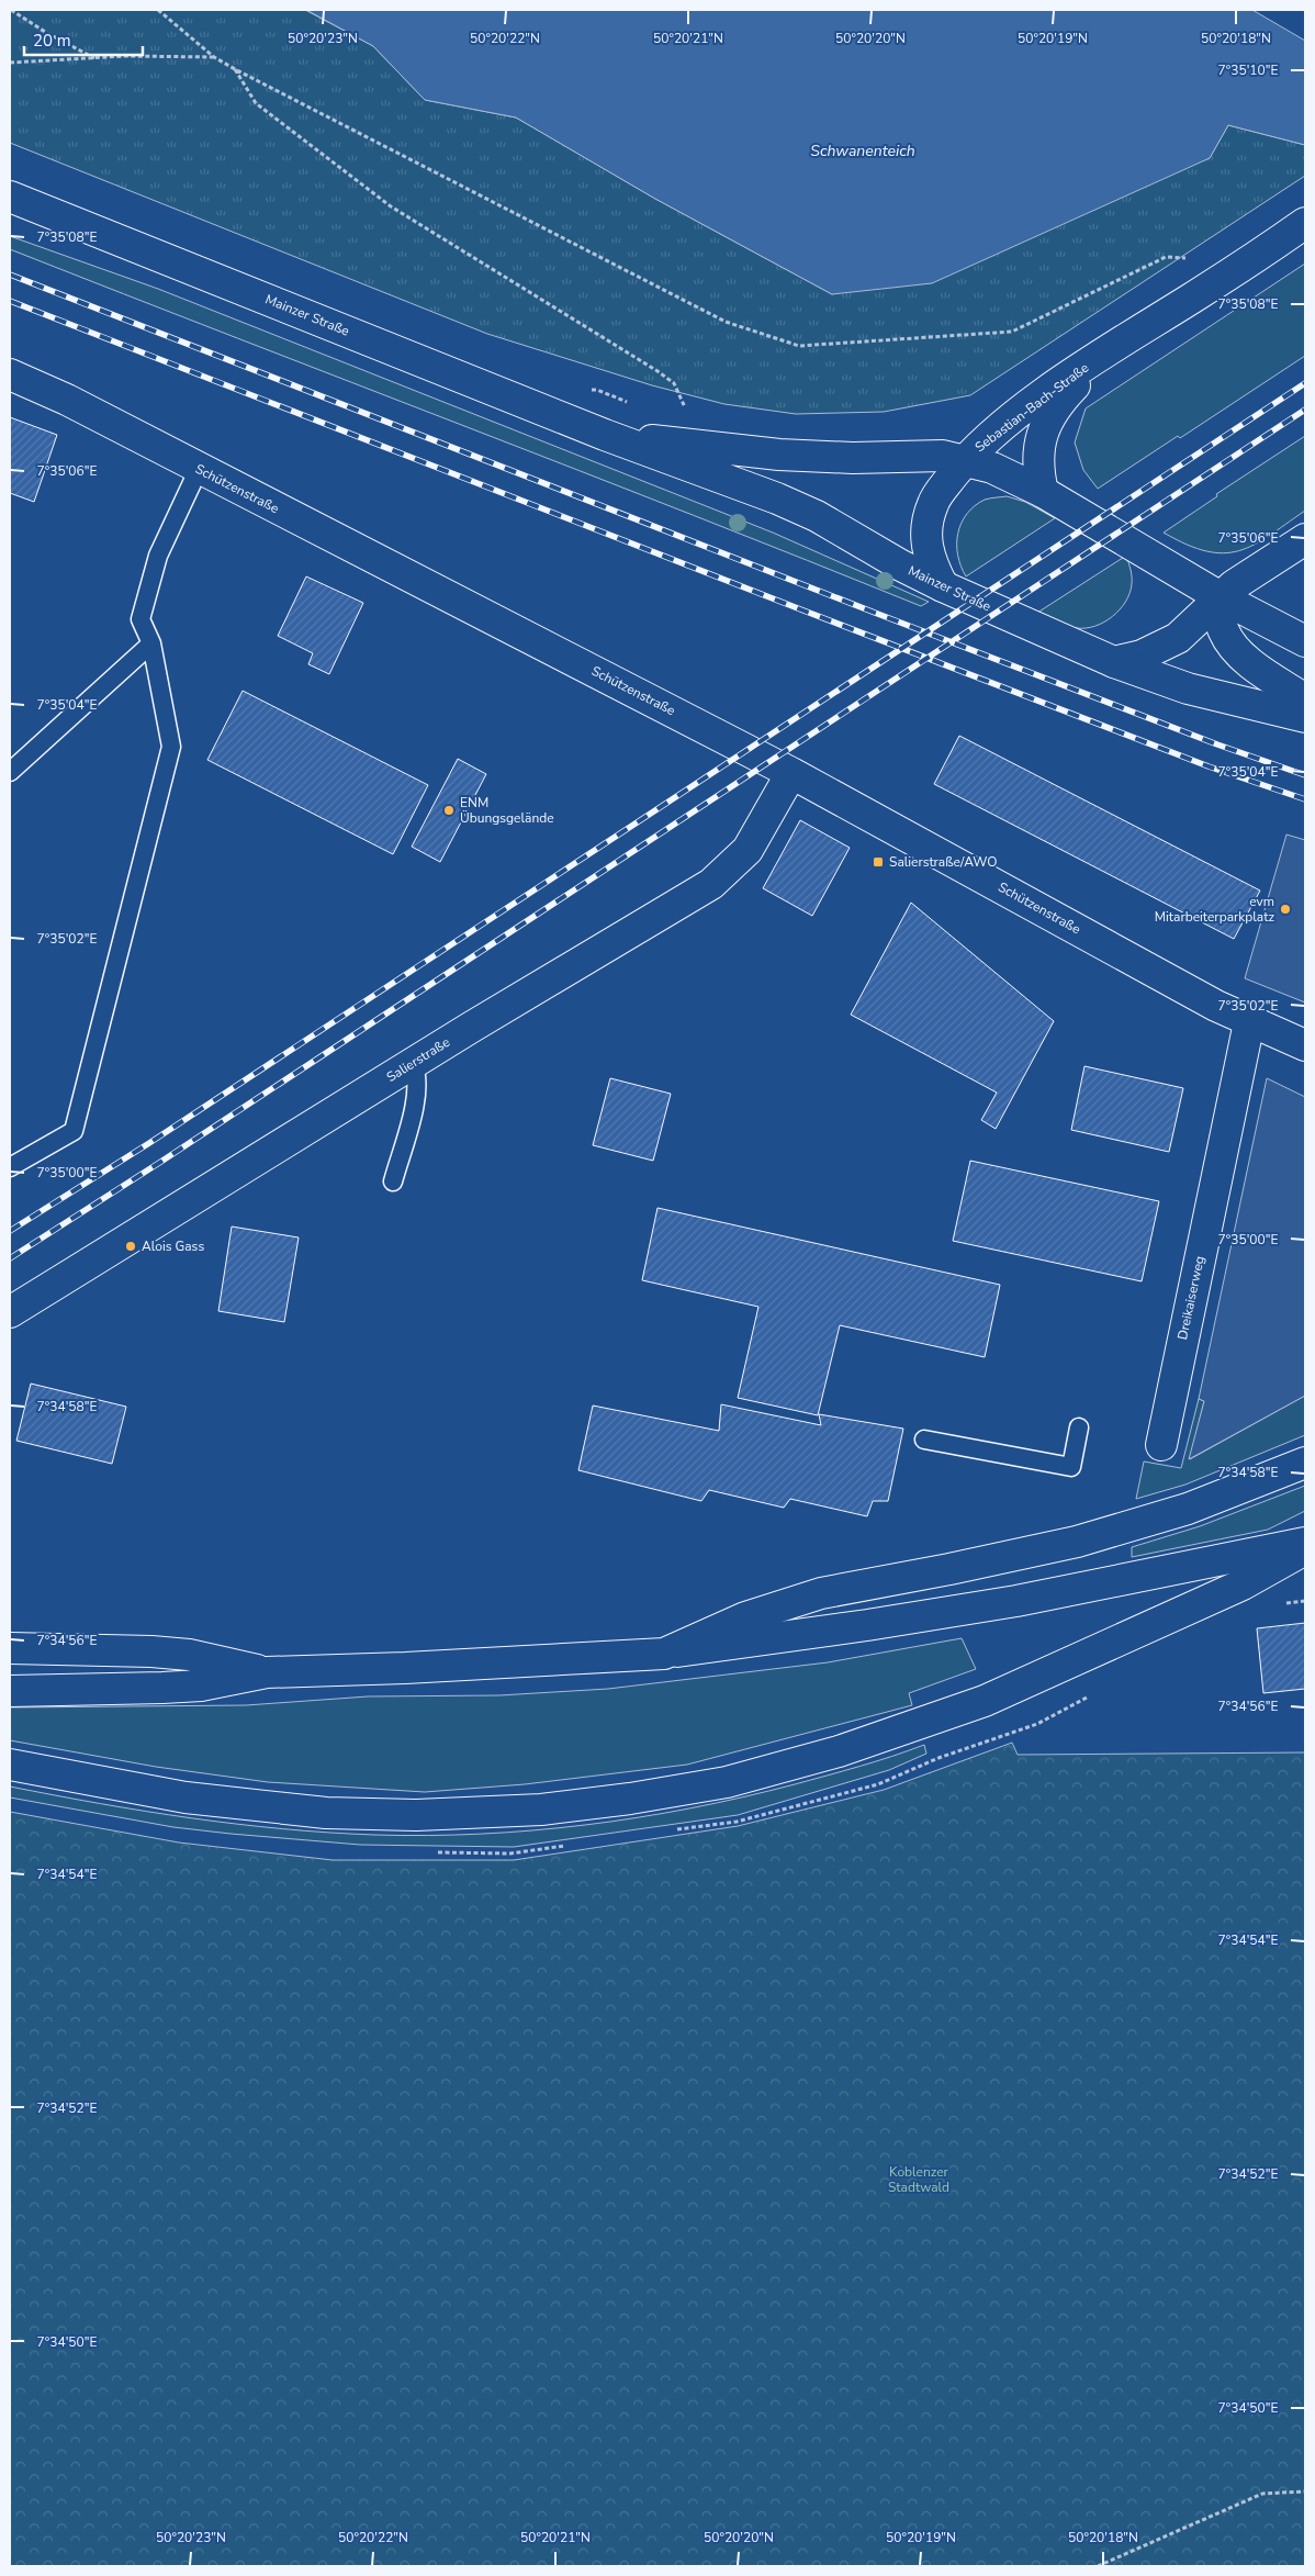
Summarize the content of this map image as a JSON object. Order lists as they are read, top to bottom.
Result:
{
  "streets": {
    "main road": [
      "Mainzer Straße",
      "Sebastian-Bach-Straße",
      "Schützenstraße",
      "Salierstraße",
      "Dreikaiserweg"
    ]
  },
  "crossings": [
    ["Mainzer Straße", "Sebastian-Bach-Straße"],
    ["Schützenstraße", "Salierstraße"],
    ["Schützenstraße", "Dreikaiserweg"]
  ],
  "water": ["Schwanenteich"],
  "parks": ["Koblenzer Stadtwald"],
  "places": {
    "other": ["ENM Übungsgelände", "evm Mitarbeiterparkplatz", "Alois Gass"],
    "transit": ["Salierstraße/AWO"]
  },
  "scale_bar": "20 m",
  "coordinates": [
    "50°20'23\"N",
    "50°20'22\"N",
    "50°20'21\"N",
    "50°20'20\"N",
    "50°20'19\"N",
    "50°20'18\"N",
    "7°35'10\"E",
    "7°35'08\"E",
    "7°35'06\"E",
    "7°35'04\"E",
    "7°35'02\"E",
    "7°35'00\"E",
    "7°34'58\"E",
    "7°34'56\"E",
    "7°34'54\"E",
    "7°34'52\"E",
    "7°34'50\"E"
  ]
}
